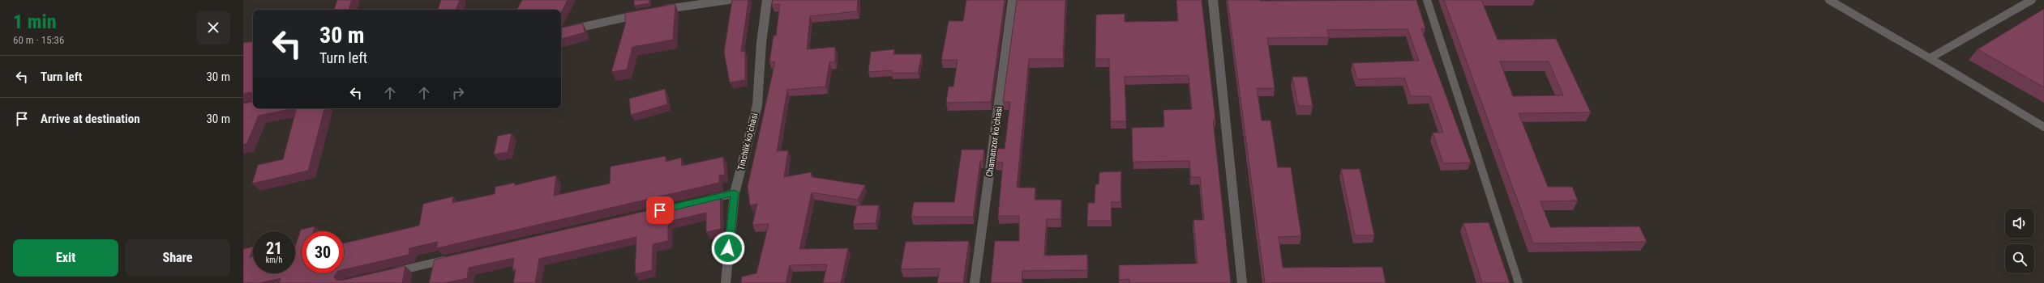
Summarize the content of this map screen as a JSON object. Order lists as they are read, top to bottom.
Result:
{
  "streets": {
    "street": ["Tinchlik koʻchasi", "Chamanzor koʻchasi"]
  },
  "page": {
    "heading": ["1 min", "60 m · 15:36"],
    "turn": ["30 m", "Turn left"],
    "list": [
      {
        "name": "Turn left",
        "value": "30 m"
      },
      {
        "name": "Arrive at destination",
        "value": "30 m"
      }
    ],
    "speed": "21 km/h",
    "limit": "30",
    "buttons": ["Exit", "Share"]
  }
}
